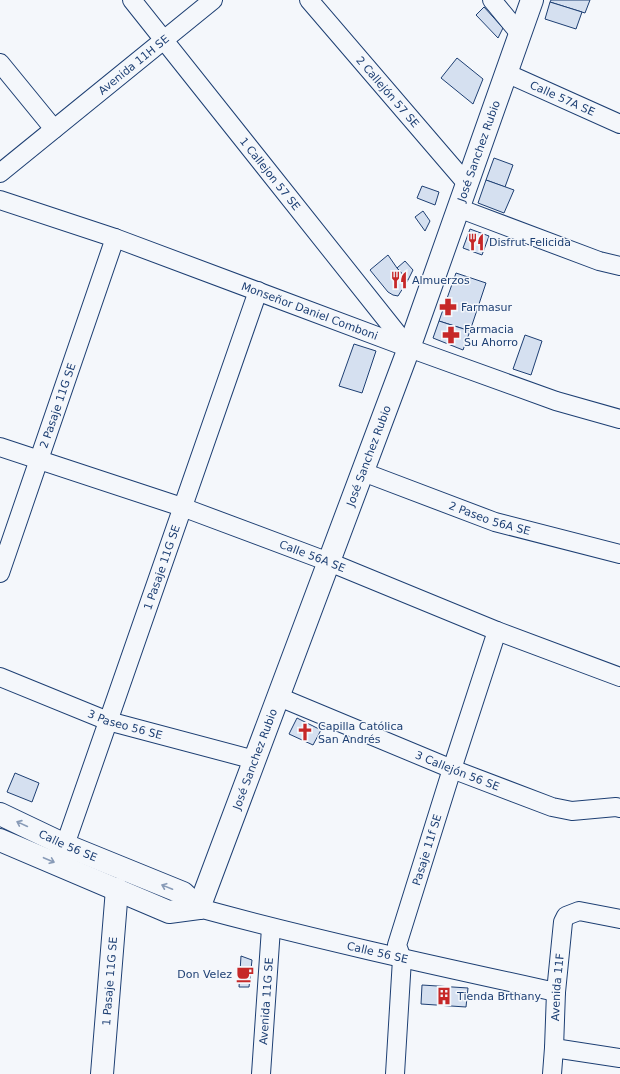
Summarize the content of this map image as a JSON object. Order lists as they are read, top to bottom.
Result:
{
  "streets": {
    "main road": ["José Sanchez Rubio", "1 Pasaje 11G SE", "Calle 56 SE"],
    "street": [
      "Avenida 11H SE",
      "2 Callejón 57 SE",
      "Calle 57A SE",
      "1 Callejon 57 SE",
      "Monseñor Daniel Comboni",
      "2 Pasaje 11G SE",
      "2 Paseo 56A SE",
      "Calle 56A SE",
      "3 Paseo 56 SE",
      "3 Callejón 56 SE",
      "Pasaje 11f SE",
      "Avenida 11F",
      "Avenida 11G SE"
    ]
  },
  "crossings": [
    ["Avenida 11H SE", "1 Callejon 57 SE"],
    ["2 Callejón 57 SE", "José Sanchez Rubio"],
    ["Calle 57A SE", "José Sanchez Rubio"],
    ["José Sanchez Rubio", "1 Callejon 57 SE"],
    ["José Sanchez Rubio", "Monseñor Daniel Comboni"],
    ["José Sanchez Rubio", "2 Paseo 56A SE"],
    ["José Sanchez Rubio", "Calle 56A SE"],
    ["José Sanchez Rubio", "3 Paseo 56 SE"],
    ["José Sanchez Rubio", "3 Callejón 56 SE"],
    ["José Sanchez Rubio", "Calle 56 SE"],
    ["1 Callejon 57 SE", "Monseñor Daniel Comboni"],
    ["Monseñor Daniel Comboni", "2 Pasaje 11G SE"],
    ["Monseñor Daniel Comboni", "1 Pasaje 11G SE"],
    ["2 Pasaje 11G SE", "Calle 56A SE"],
    ["Calle 56A SE", "1 Pasaje 11G SE"],
    ["Calle 56A SE", "Pasaje 11f SE"],
    ["1 Pasaje 11G SE", "3 Paseo 56 SE"],
    ["1 Pasaje 11G SE", "Calle 56 SE"],
    ["3 Callejón 56 SE", "Pasaje 11f SE"],
    ["Calle 56 SE", "Pasaje 11f SE"],
    ["Calle 56 SE", "Avenida 11F"],
    ["Calle 56 SE", "Avenida 11G SE"]
  ],
  "places": {
    "restaurant": ["Disfrut Felicida", "Almuerzos"],
    "pharmacy": ["Farmasur", "Farmacia Su Ahorro"],
    "church": ["Capilla Católica San Andrés"],
    "cafe": ["Don Velez"],
    "building": ["Tienda Brthany"]
  }
}
